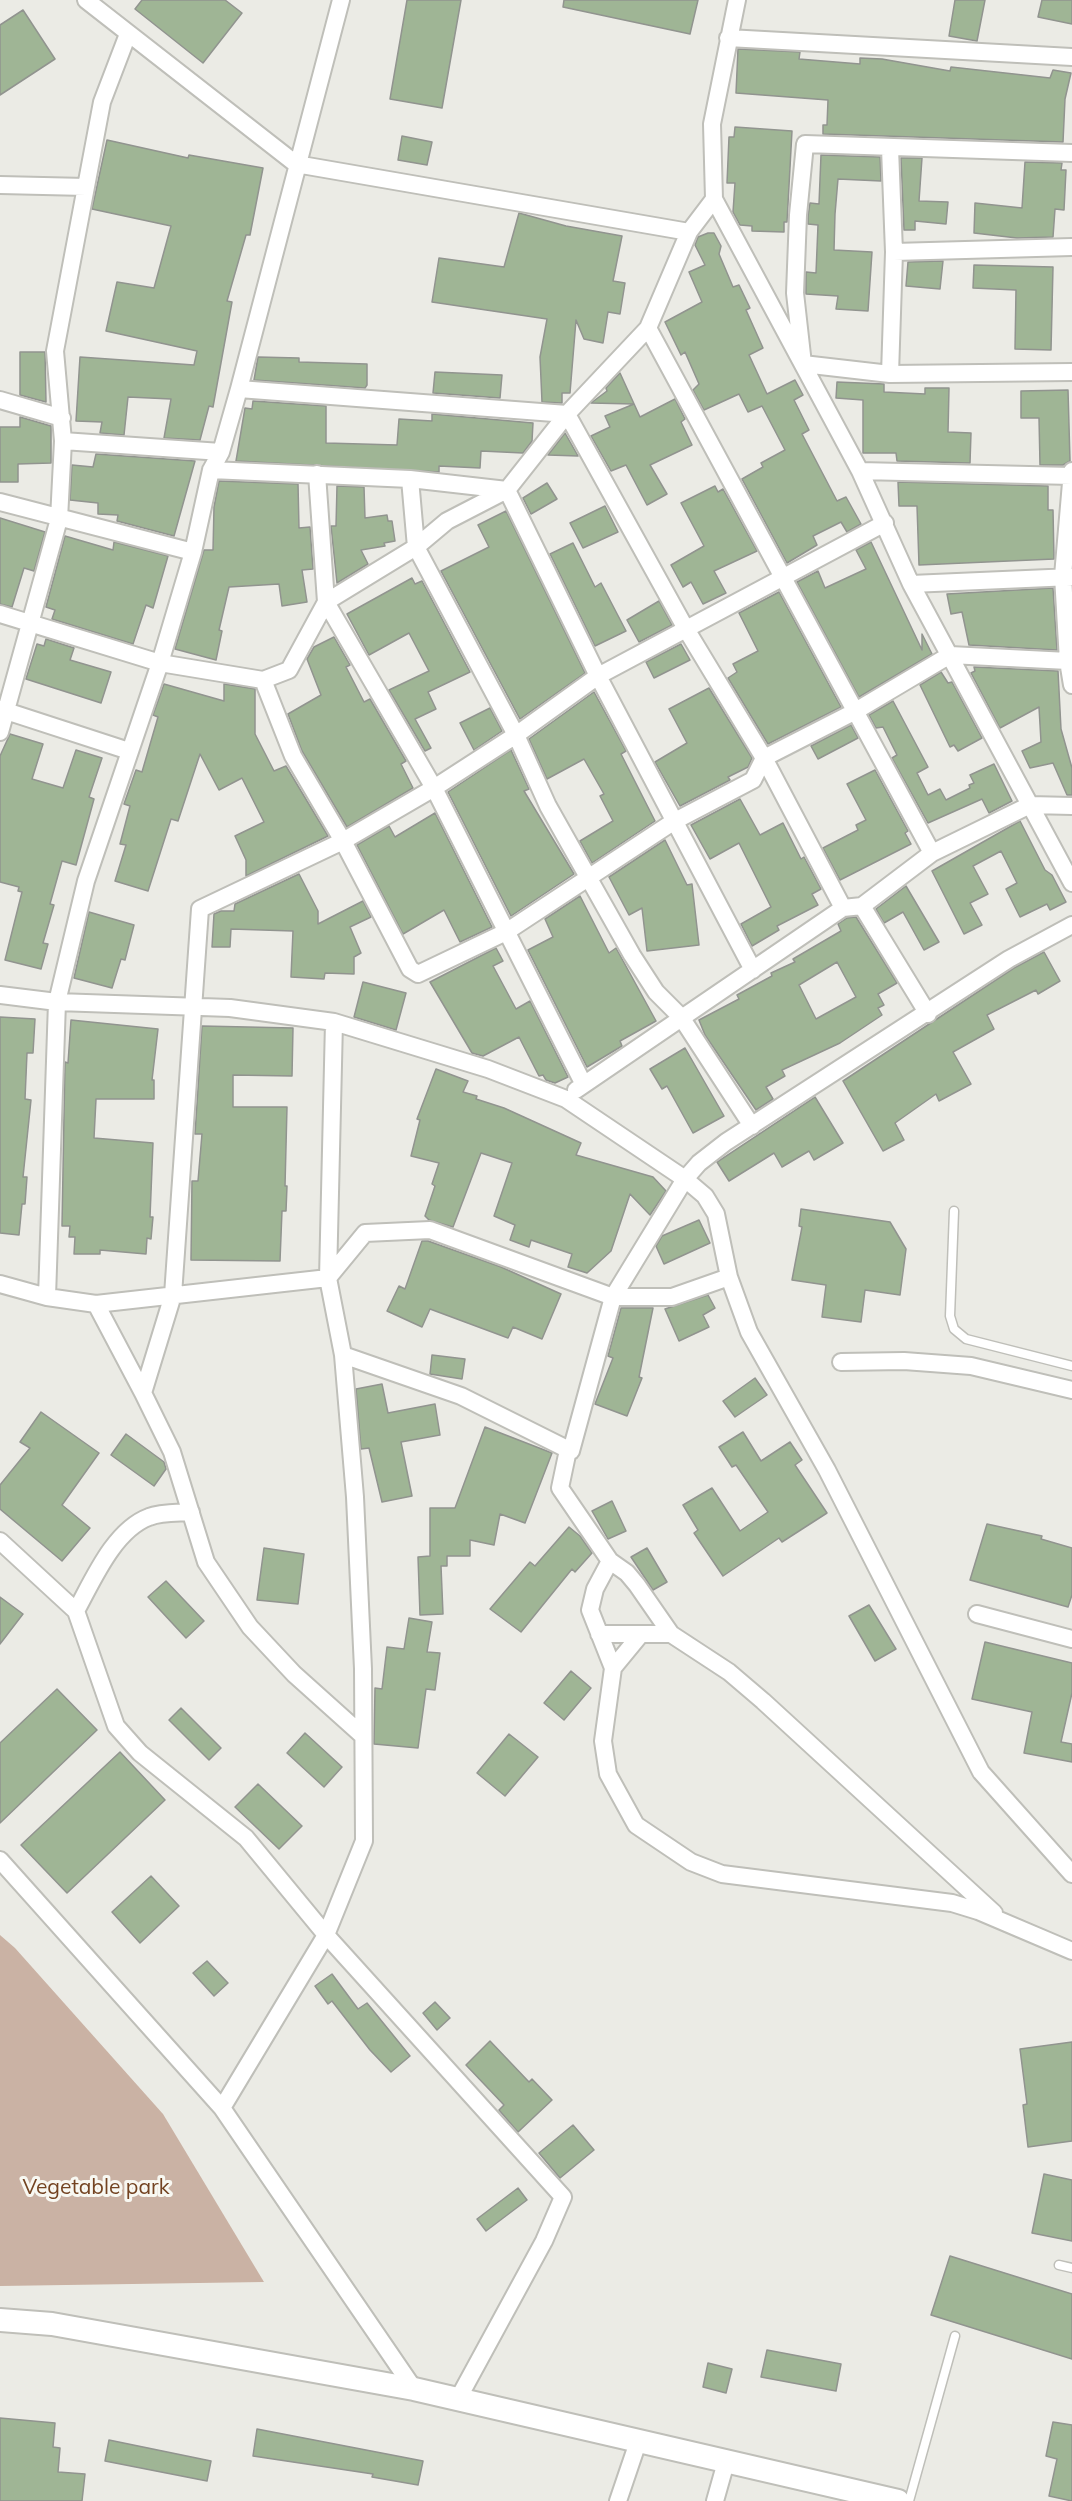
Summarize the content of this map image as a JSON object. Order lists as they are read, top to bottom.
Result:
{
  "parks": ["Vegetable park"]
}
